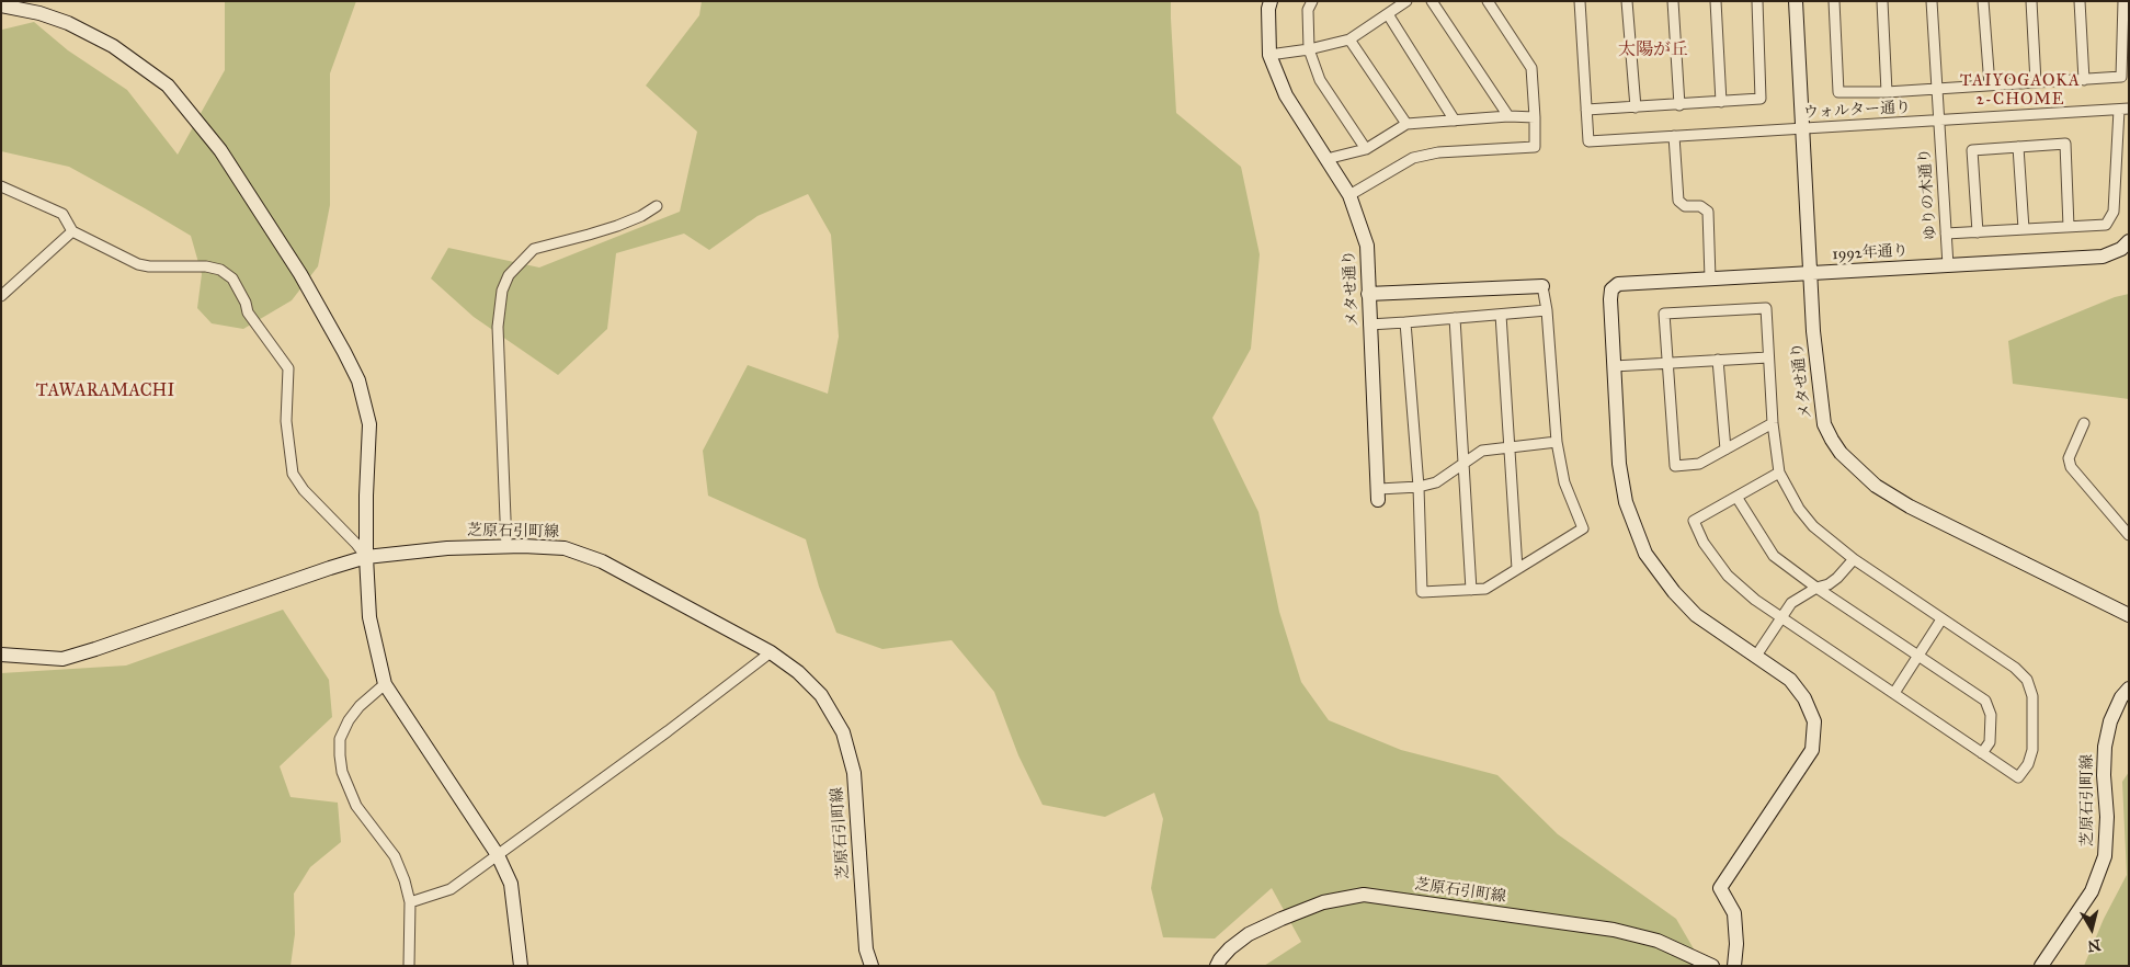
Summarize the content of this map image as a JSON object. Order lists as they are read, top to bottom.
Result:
{
  "streets": {
    "street": [
      "ウォルター通り",
      "ゆりの木通り",
      "1992年通り",
      "メタせ通り",
      "芝原石引町線"
    ]
  },
  "crossings": [
    ["ウォルター通り", "ゆりの木通り"],
    ["ウォルター通り", "メタせ通り"],
    ["ゆりの木通り", "1992年通り"],
    ["1992年通り", "メタせ通り"]
  ],
  "districts": ["太陽が丘", "TAIYOGAOKA 2-CHOME", "TAWARAMACHI"],
  "north": "bottom"
}
